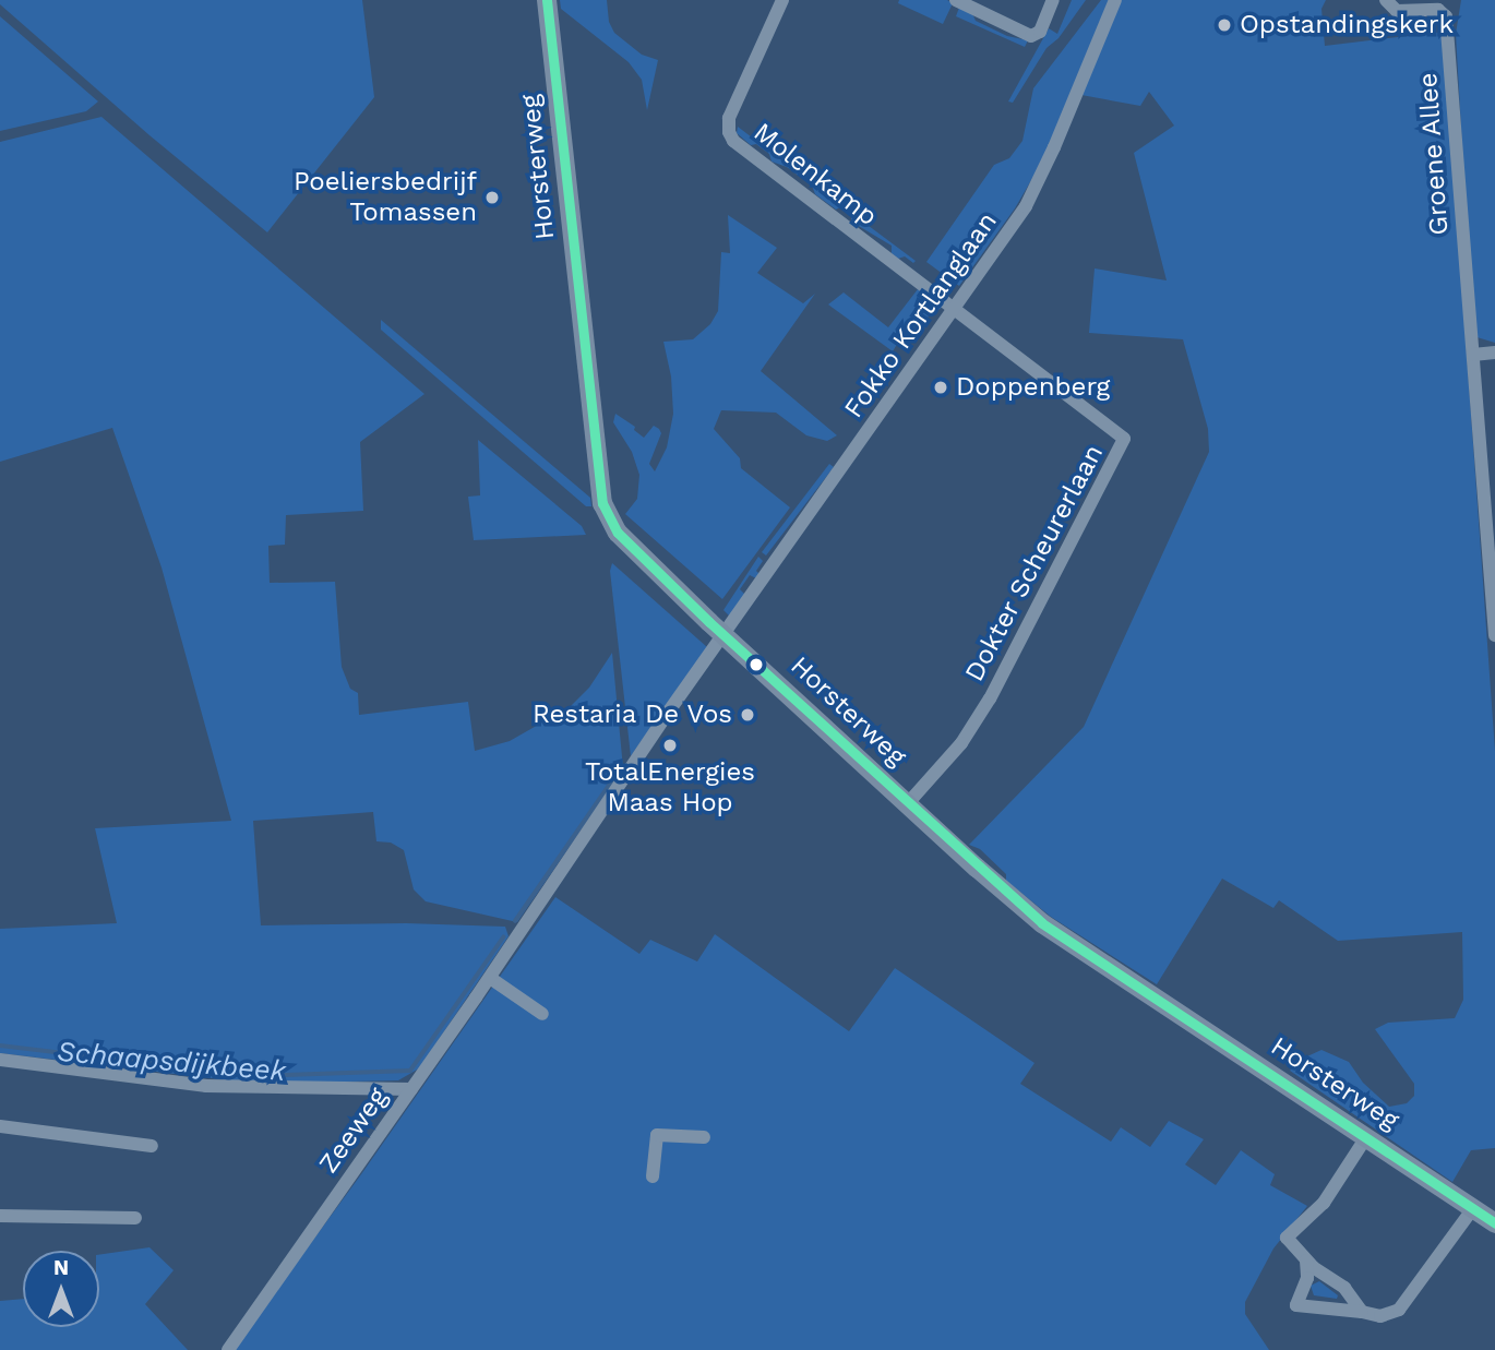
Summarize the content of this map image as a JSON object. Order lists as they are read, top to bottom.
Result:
{
  "streets": {
    "main road": ["Horsterweg"],
    "street": [
      "Groene Allee",
      "Molenkamp",
      "Fokko Kortlanglaan",
      "Dokter Scheurerlaan",
      "Zeeweg"
    ]
  },
  "crossings": [
    ["Horsterweg", "Fokko Kortlanglaan"],
    ["Horsterweg", "Dokter Scheurerlaan"],
    ["Horsterweg", "Zeeweg"],
    ["Molenkamp", "Fokko Kortlanglaan"],
    ["Molenkamp", "Dokter Scheurerlaan"],
    ["Fokko Kortlanglaan", "Dokter Scheurerlaan"],
    ["Fokko Kortlanglaan", "Zeeweg"]
  ],
  "water": ["Schaapsdijkbeek"],
  "places": [
    "Opstandingskerk",
    "Poeliersbedrijf Tomassen",
    "Doppenberg",
    "Restaria De Vos",
    "TotalEnergies Maas Hop"
  ],
  "north": "top"
}
